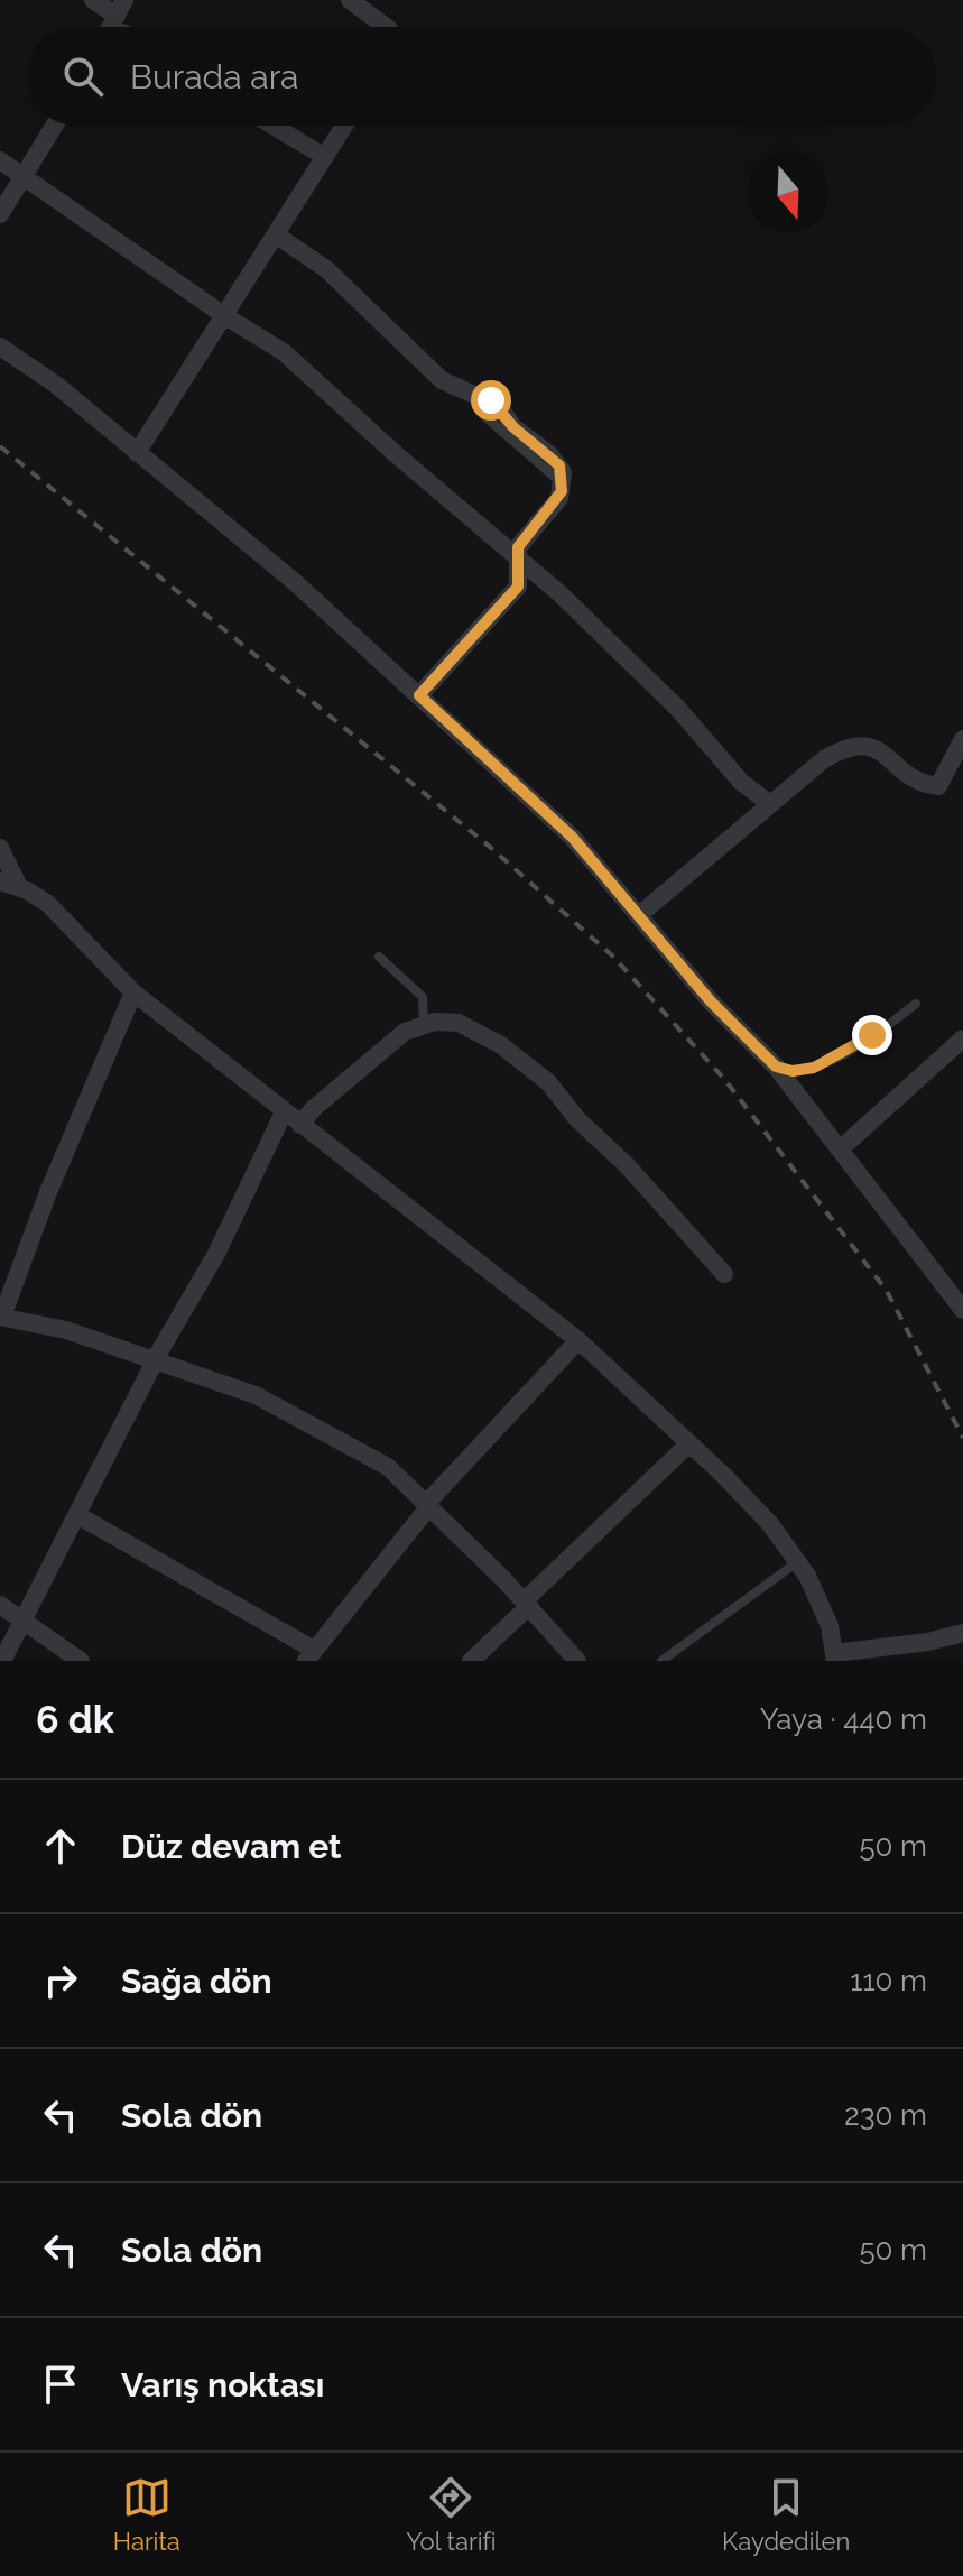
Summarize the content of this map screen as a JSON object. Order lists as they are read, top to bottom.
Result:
{
  "north": "bottom",
  "page": {
    "search": "Burada ara",
    "heading": ["6 dk", "Yaya · 440 m"],
    "list": [
      ["Düz devam et", "50 m"],
      ["Sağa dön", "110 m"],
      ["Sola dön", "230 m"],
      ["Sola dön", "50 m"],
      "Varış noktası"
    ],
    "nav": ["Harita", "Yol tarifi", "Kaydedilen"]
  }
}
